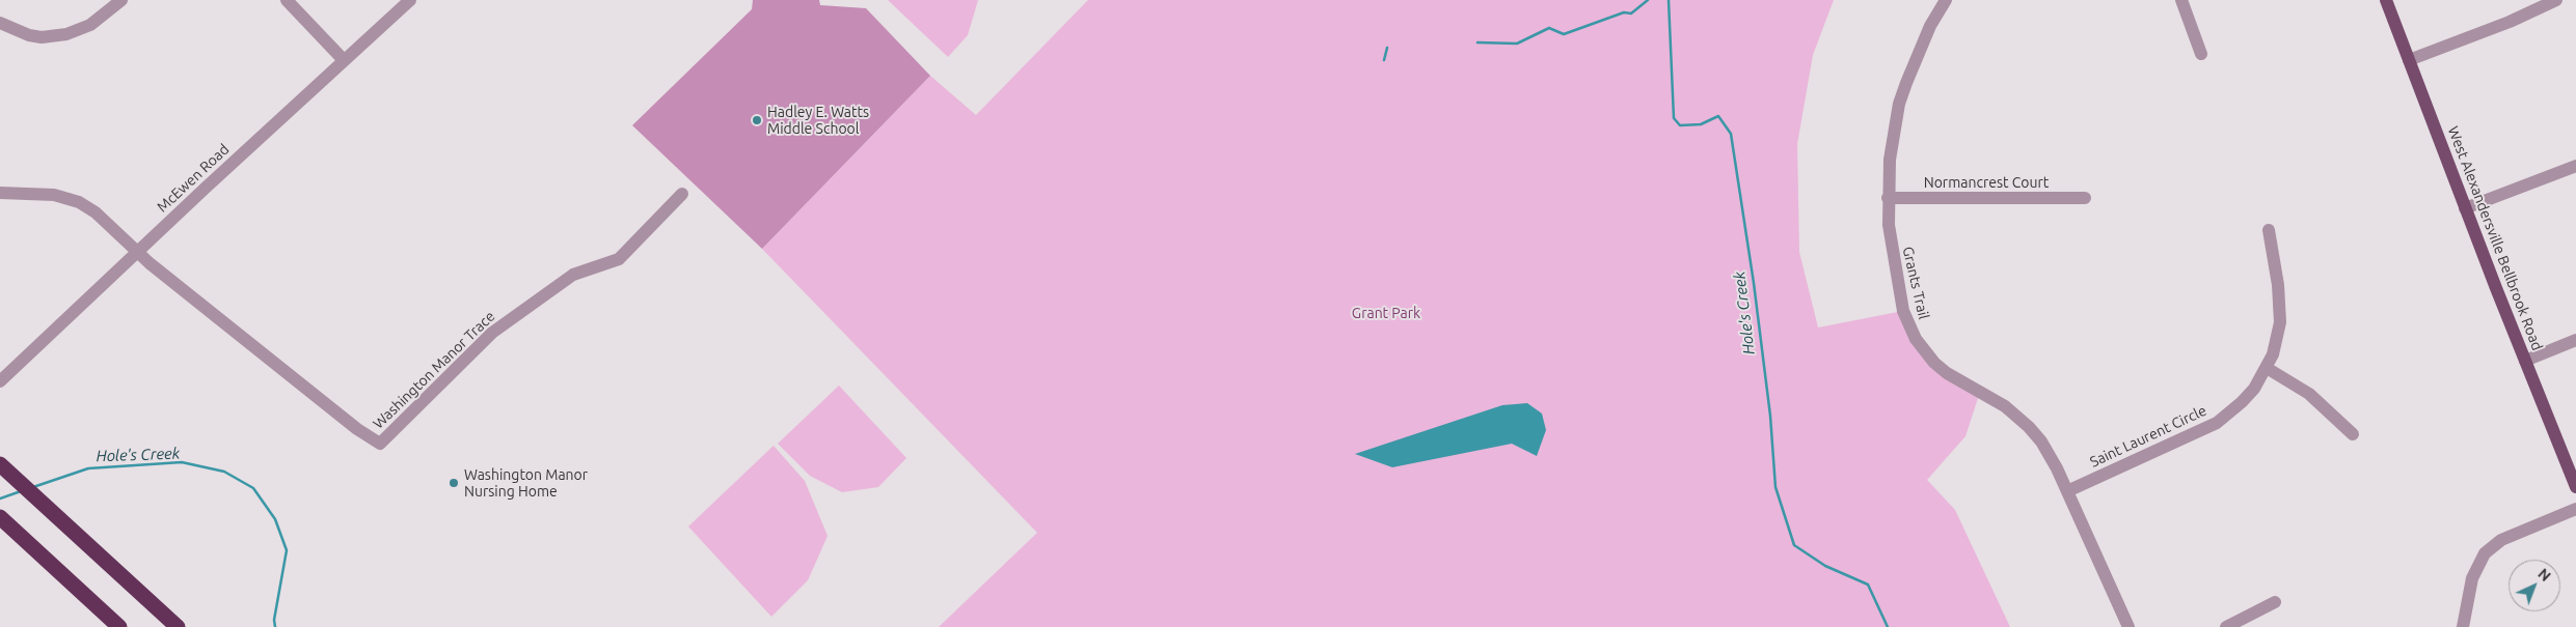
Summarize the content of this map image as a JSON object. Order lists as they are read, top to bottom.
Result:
{
  "streets": {
    "main road": ["West Alexandersville Bellbrook Road"],
    "street": [
      "McEwen Road",
      "Normancrest Court",
      "Grants Trail",
      "Washington Manor Trace",
      "Saint Laurent Circle"
    ]
  },
  "crossings": [
    ["McEwen Road", "Washington Manor Trace"],
    ["Normancrest Court", "Grants Trail"],
    ["Grants Trail", "Saint Laurent Circle"]
  ],
  "water": ["Hole's Creek"],
  "parks": ["Grant Park"],
  "places": ["Hadley E. Watts Middle School", "Washington Manor Nursing Home"],
  "north": "top right"
}
